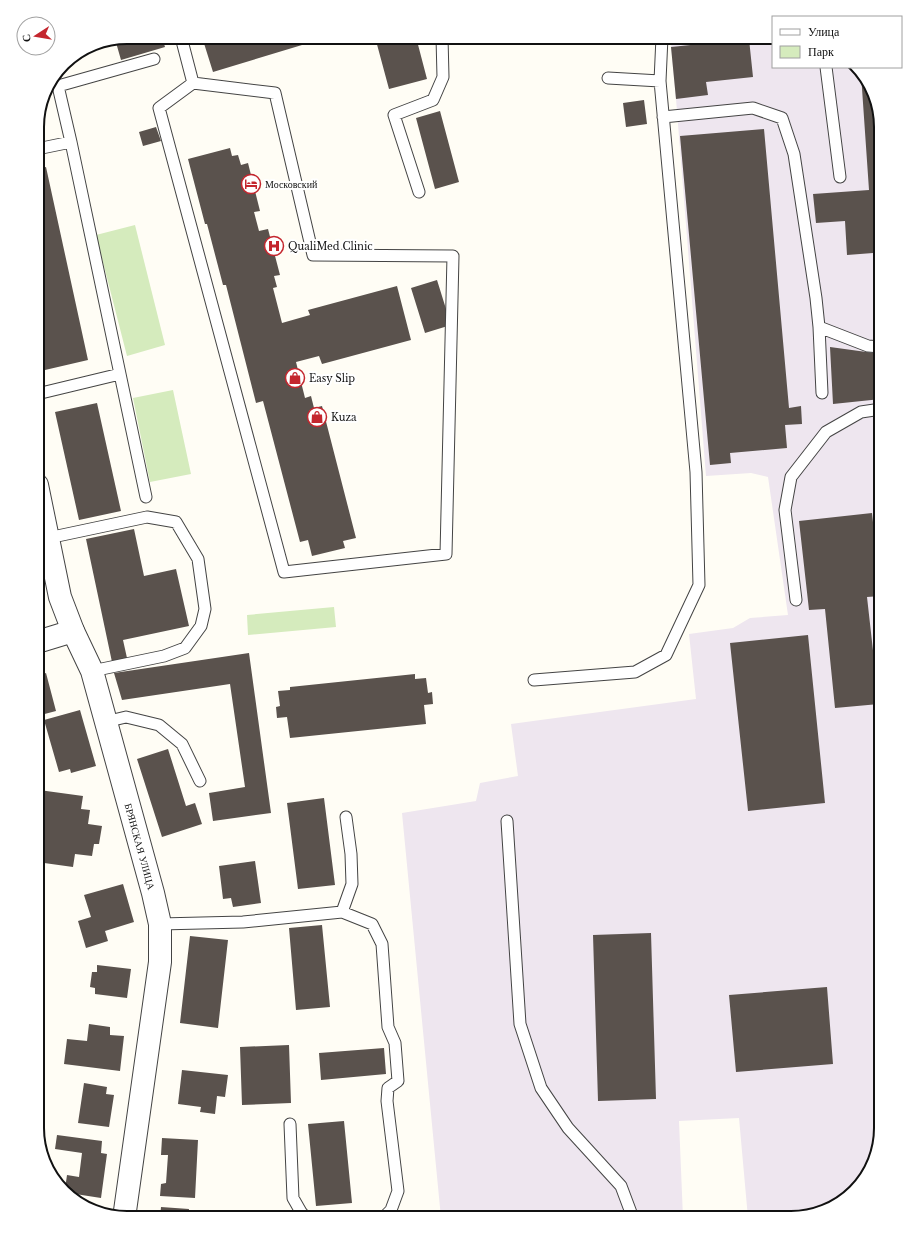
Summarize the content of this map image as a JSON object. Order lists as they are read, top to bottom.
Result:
{
  "streets": {
    "street": ["БРЯНСКАЯ УЛИЦА"]
  },
  "places": {
    "hotel": ["Московский"],
    "hospital": ["QualiMed Clinic"],
    "shop": ["Easy Slip", "Kuza"]
  },
  "legend": ["Улица", "Парк"],
  "north": "left"
}
